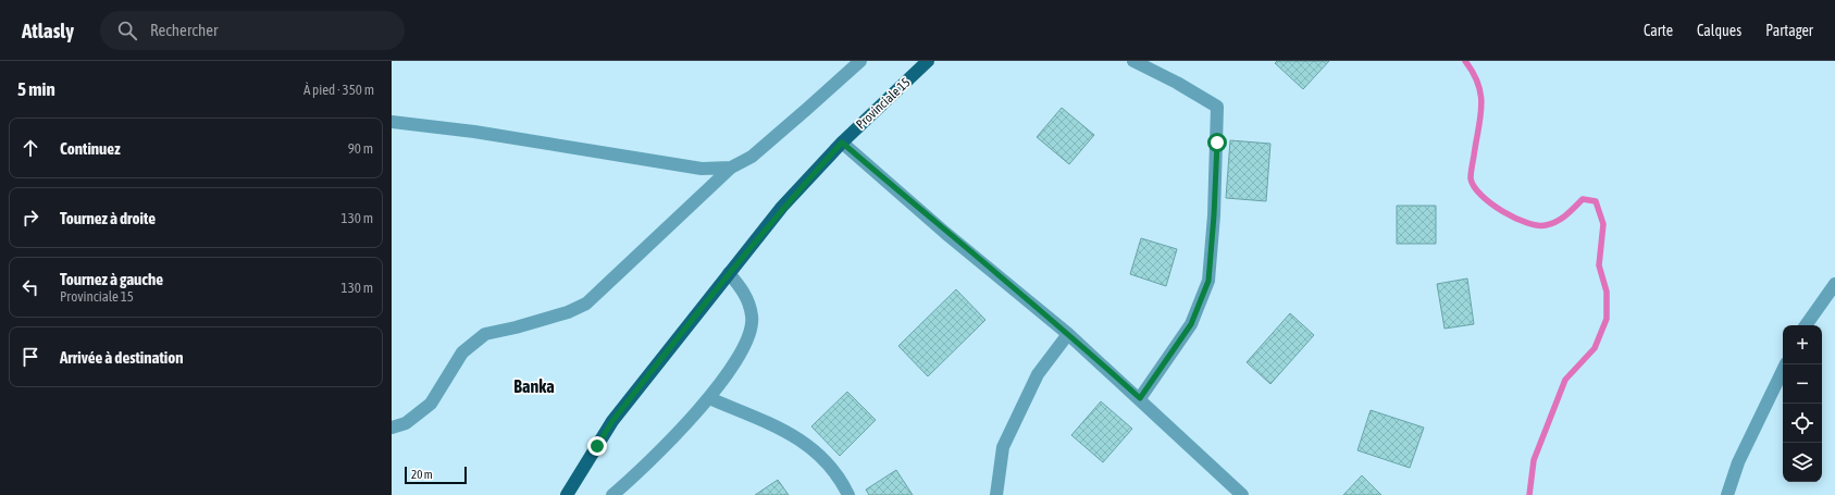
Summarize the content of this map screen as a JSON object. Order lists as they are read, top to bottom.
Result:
{
  "streets": {
    "main road": ["Provinciale 15"]
  },
  "districts": ["Banka"],
  "scale_bar": "20 m",
  "page": {
    "header": "Atlasly",
    "search": "Rechercher",
    "nav": ["Carte", "Calques", "Partager"],
    "heading": ["5 min", "À pied · 350 m"],
    "list": [
      ["Continuez", "90 m"],
      ["Tournez à droite", "130 m"],
      ["Tournez à gauche", "Provinciale 15", "130 m"],
      "Arrivée à destination"
    ],
    "map_buttons": ["+", "−"],
    "scale": "20 m"
  }
}
